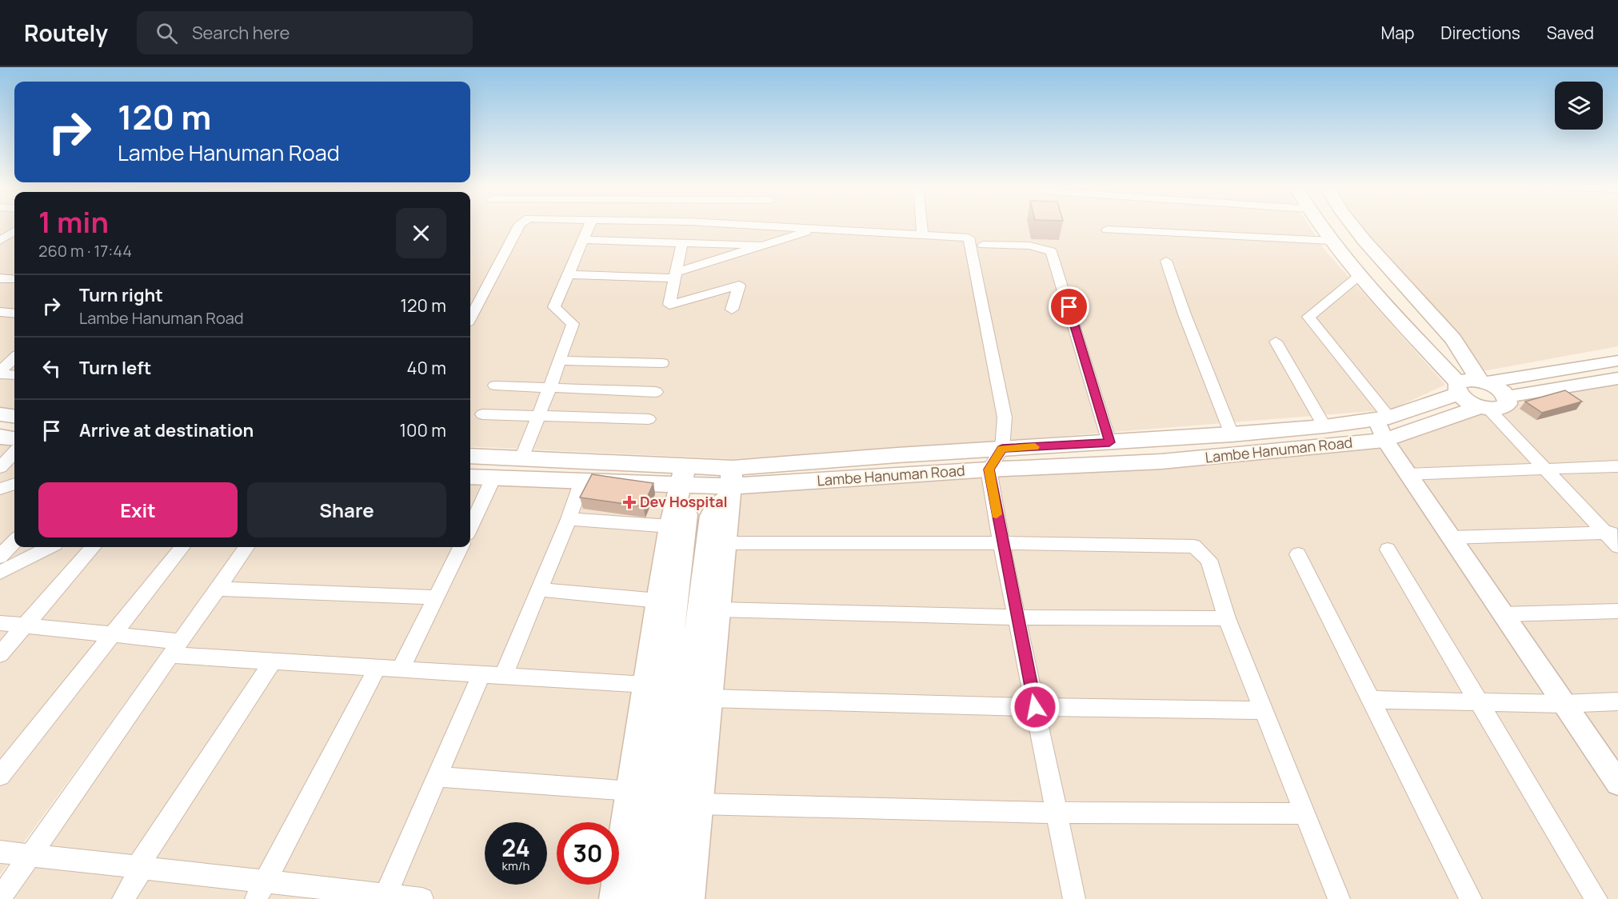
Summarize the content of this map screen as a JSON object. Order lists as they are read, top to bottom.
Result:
{
  "streets": {
    "main road": ["Lambe Hanuman Road"]
  },
  "places": {
    "health": ["Dev Hospital"]
  },
  "page": {
    "header": "Routely",
    "search": "Search here",
    "nav": ["Map", "Directions", "Saved"],
    "turn": ["120 m", "Lambe Hanuman Road"],
    "heading": ["1 min", "260 m · 17:44"],
    "list": [
      {
        "name": "Turn right",
        "note": "Lambe Hanuman Road",
        "value": "120 m"
      },
      {
        "name": "Turn left",
        "value": "40 m"
      },
      {
        "name": "Arrive at destination",
        "value": "100 m"
      }
    ],
    "buttons": ["Exit", "Share"],
    "speed": "24 km/h",
    "limit": "30"
  }
}
